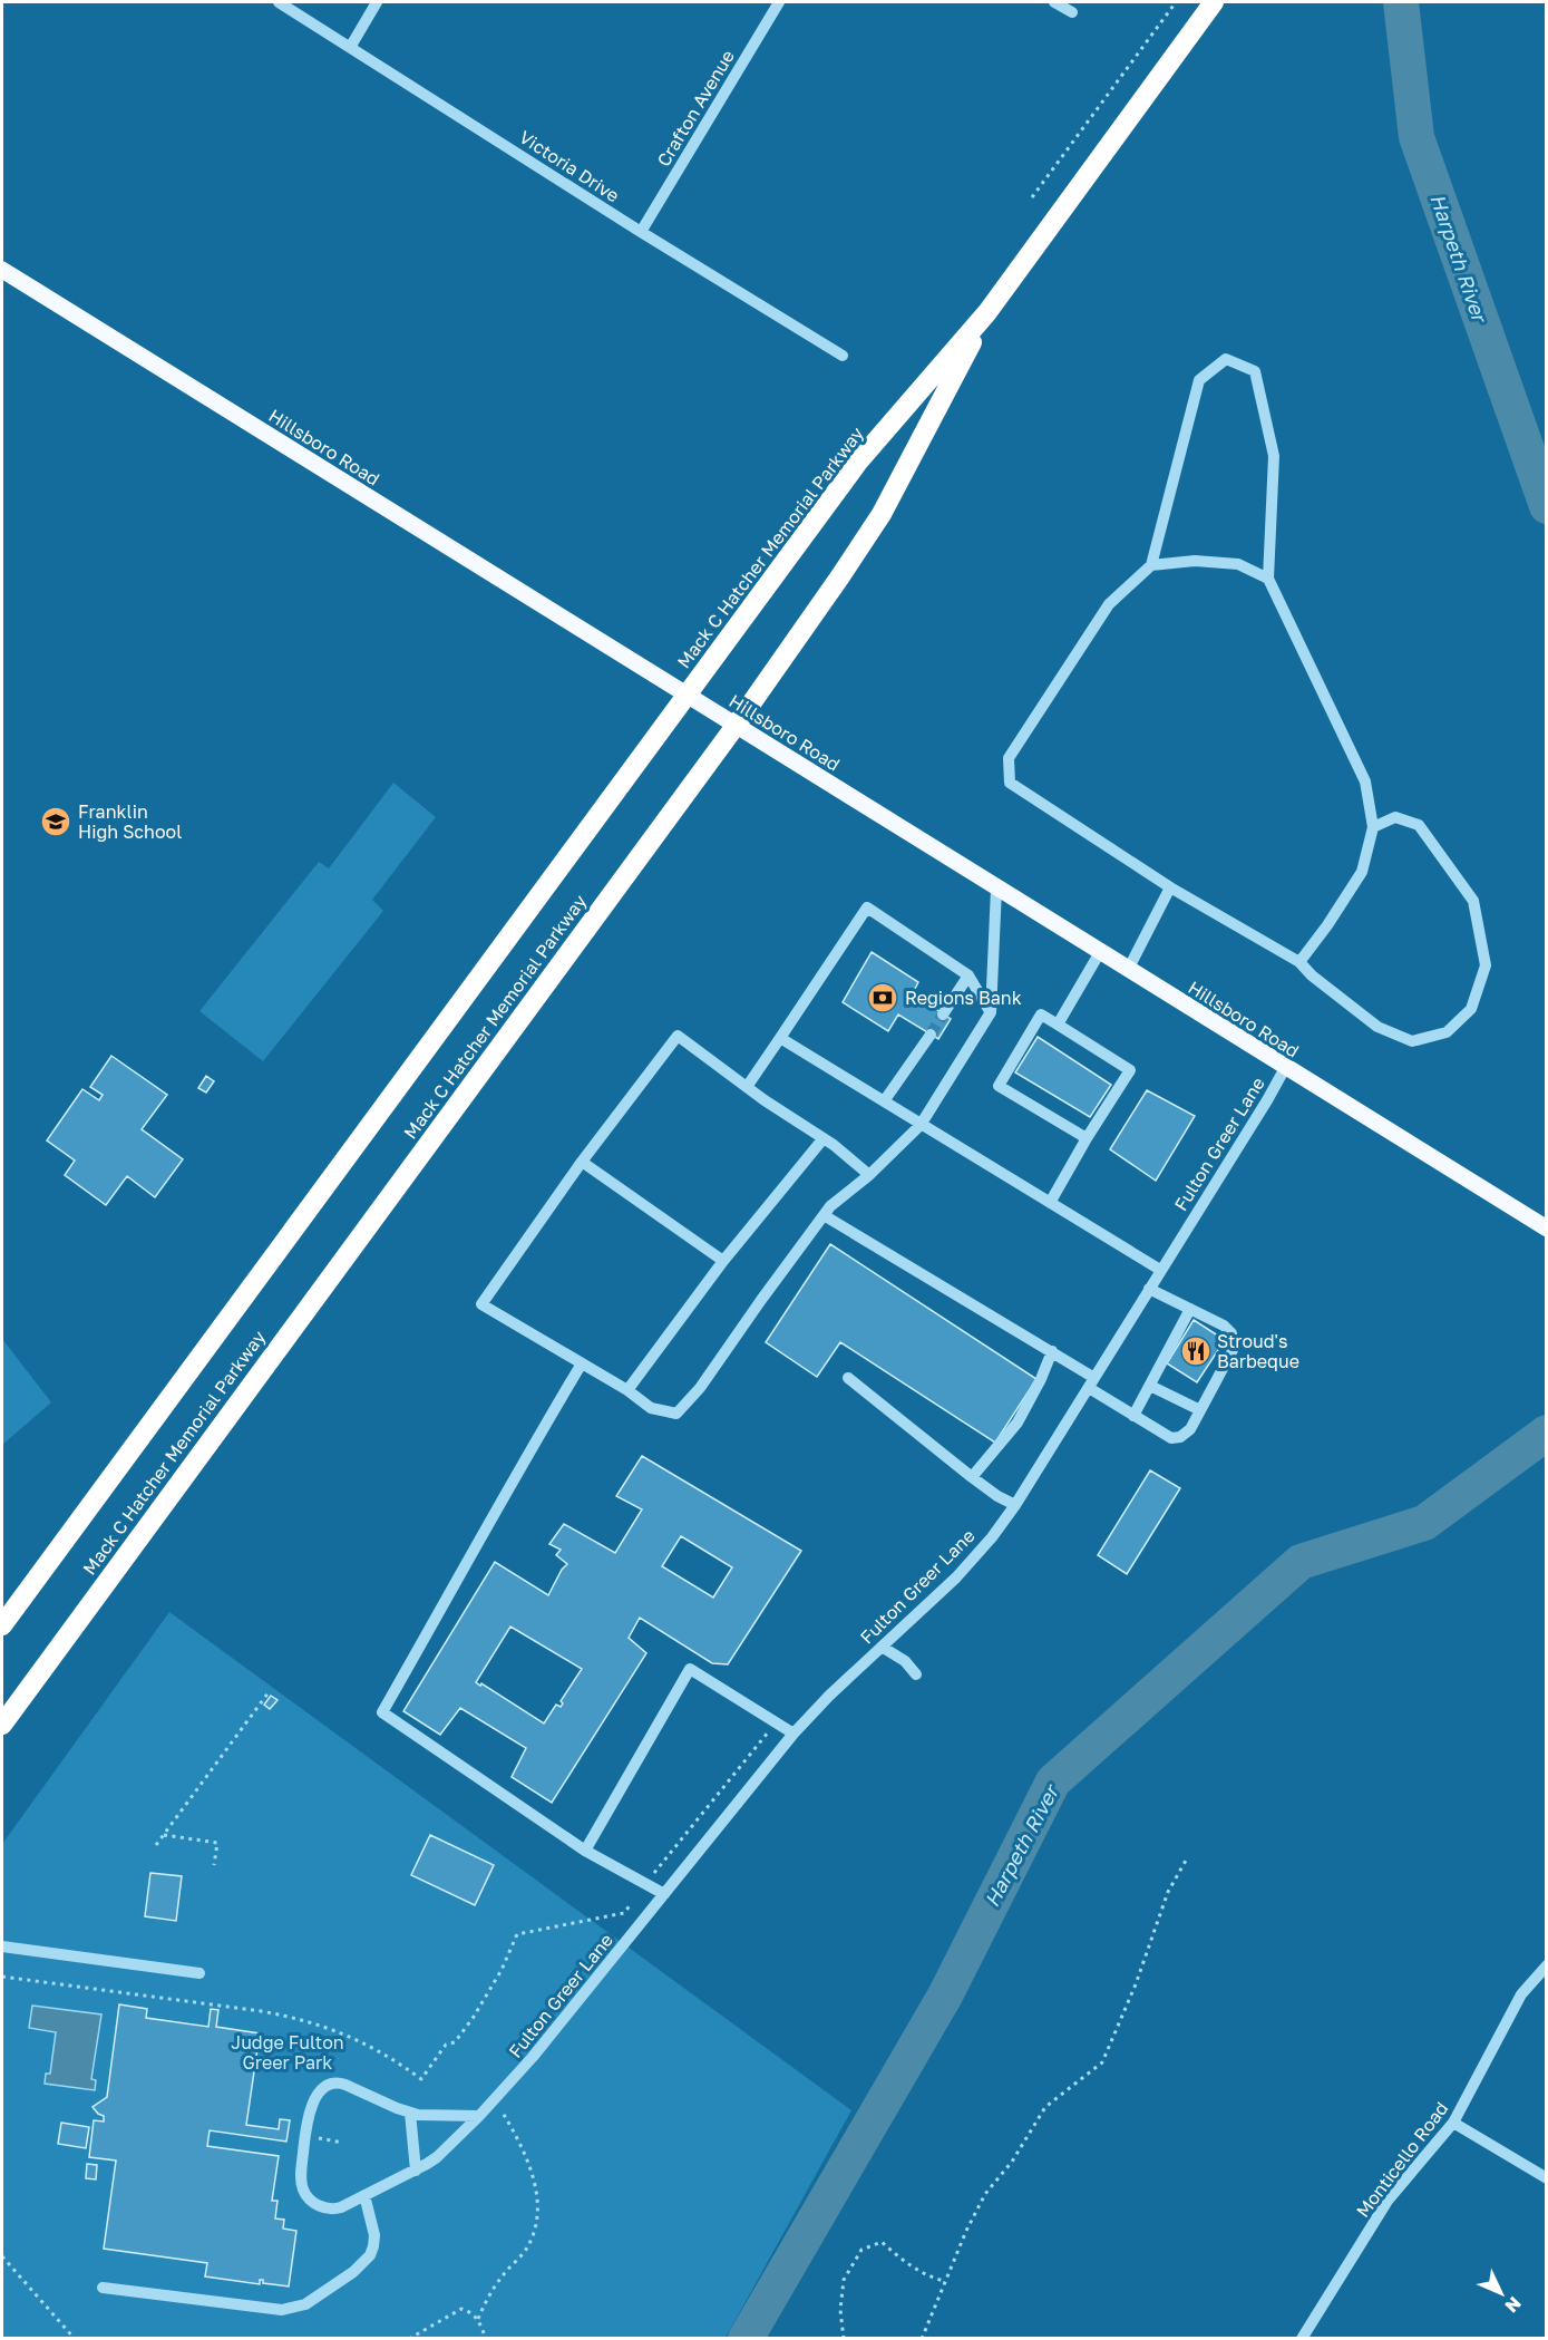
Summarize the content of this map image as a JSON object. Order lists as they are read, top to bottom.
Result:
{
  "streets": {
    "highway": ["Mack C Hatcher Memorial Parkway"],
    "main road": ["Hillsboro Road"],
    "street": [
      "Crafton Avenue",
      "Victoria Drive",
      "Fulton Greer Lane",
      "Monticello Road"
    ]
  },
  "crossings": [
    ["Crafton Avenue", "Victoria Drive"],
    ["Hillsboro Road", "Mack C Hatcher Memorial Parkway"],
    ["Hillsboro Road", "Fulton Greer Lane"]
  ],
  "water": ["Harpeth River"],
  "parks": ["Judge Fulton Greer Park"],
  "places": {
    "school or university": ["Franklin High School"],
    "bank": ["Regions Bank"],
    "restaurant": ["Stroud's Barbeque"]
  },
  "north": "bottom right"
}
